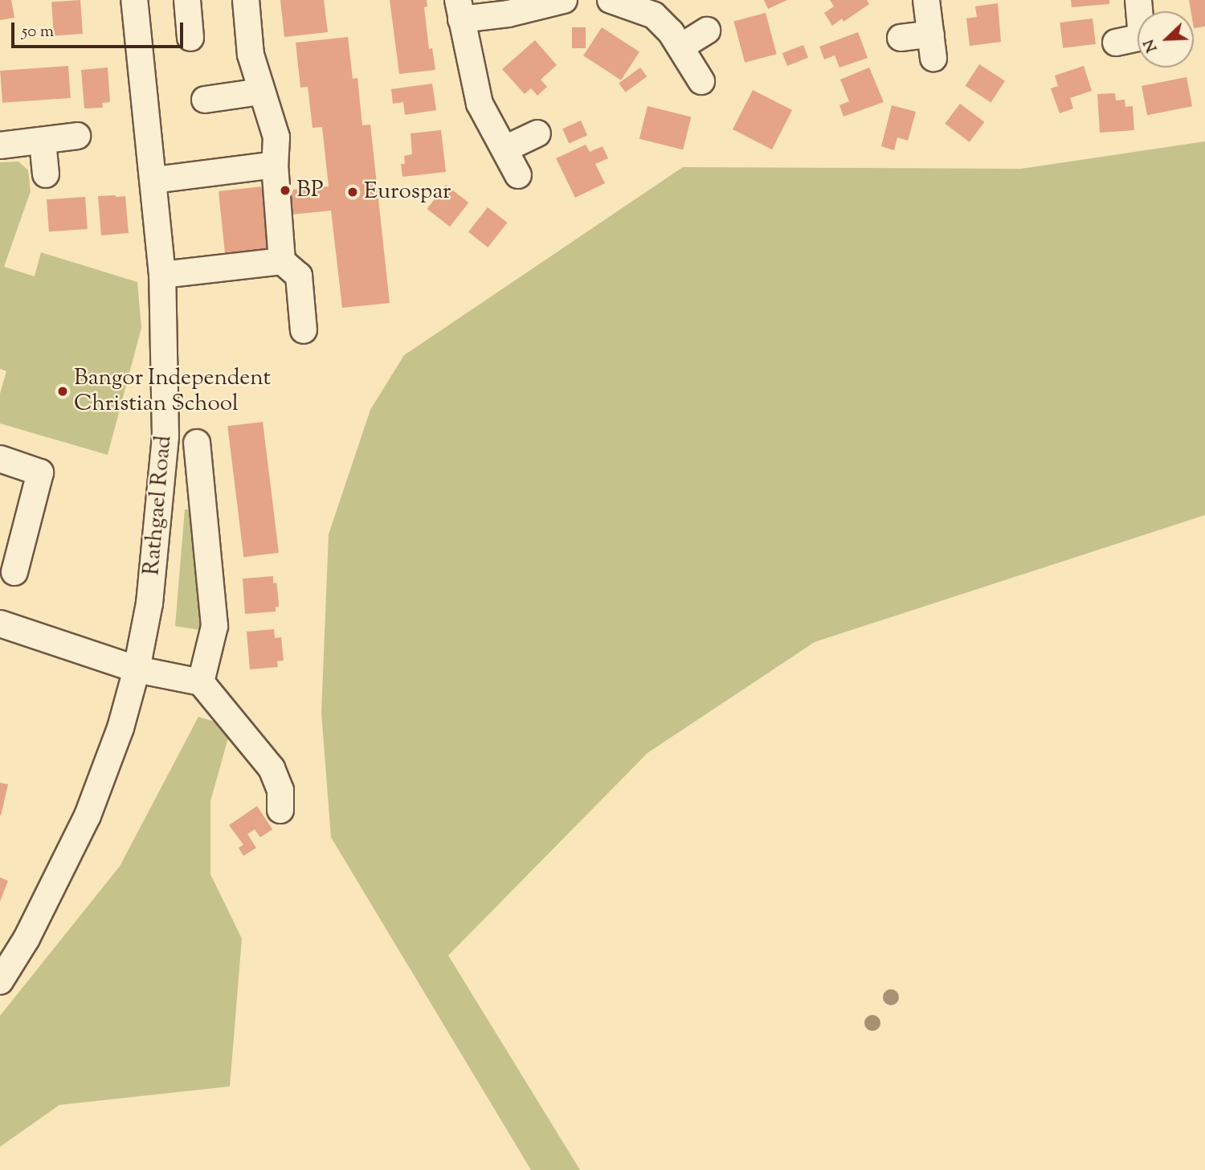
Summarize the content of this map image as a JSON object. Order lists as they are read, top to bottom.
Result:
{
  "streets": {
    "street": ["Rathgael Road"]
  },
  "places": ["BP", "Eurospar", "Bangor Independent Christian School"],
  "scale_bar": "50 m",
  "north": "bottom left"
}
